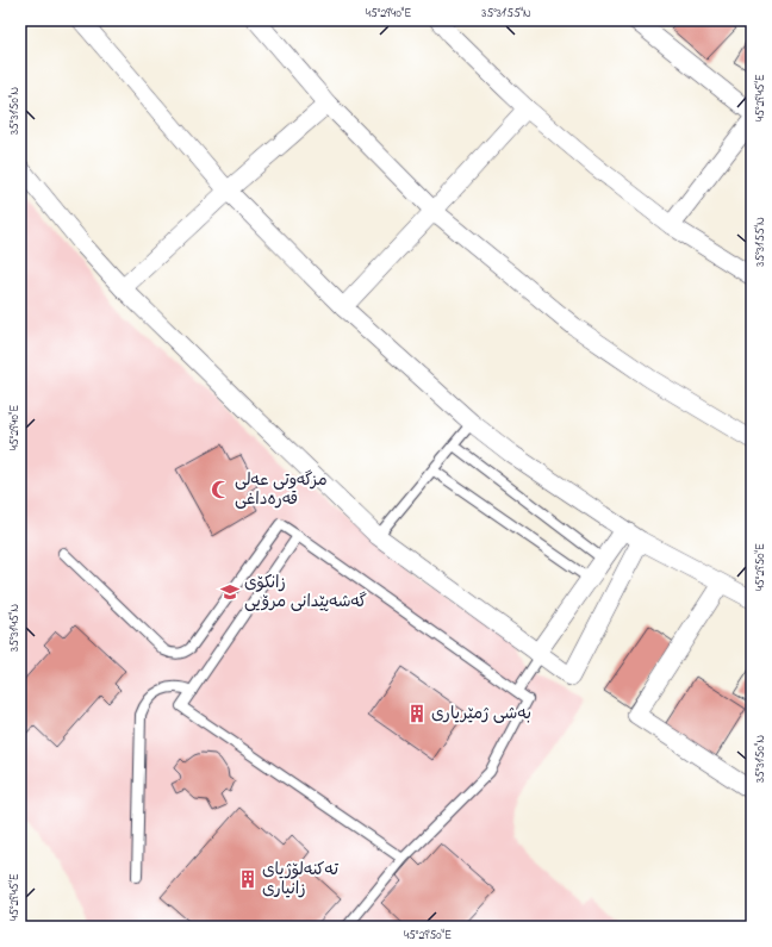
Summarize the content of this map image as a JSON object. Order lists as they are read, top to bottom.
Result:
{
  "places": {
    "mosque": ["مزگەوتی عەلی قەرەداغی"],
    "school or university": ["زانکۆی گه‌شه‌پێدانی مرۆیی"],
    "building": ["بەشی ژمێریاری", "ته‌کنه‌لۆژیای زانیاری"]
  },
  "coordinates": [
    "45°29'40\"E",
    "35°31'55\"N",
    "45°29'45\"E",
    "35°31'50\"N",
    "45°29'50\"E",
    "35°31'45\"N"
  ]
}
